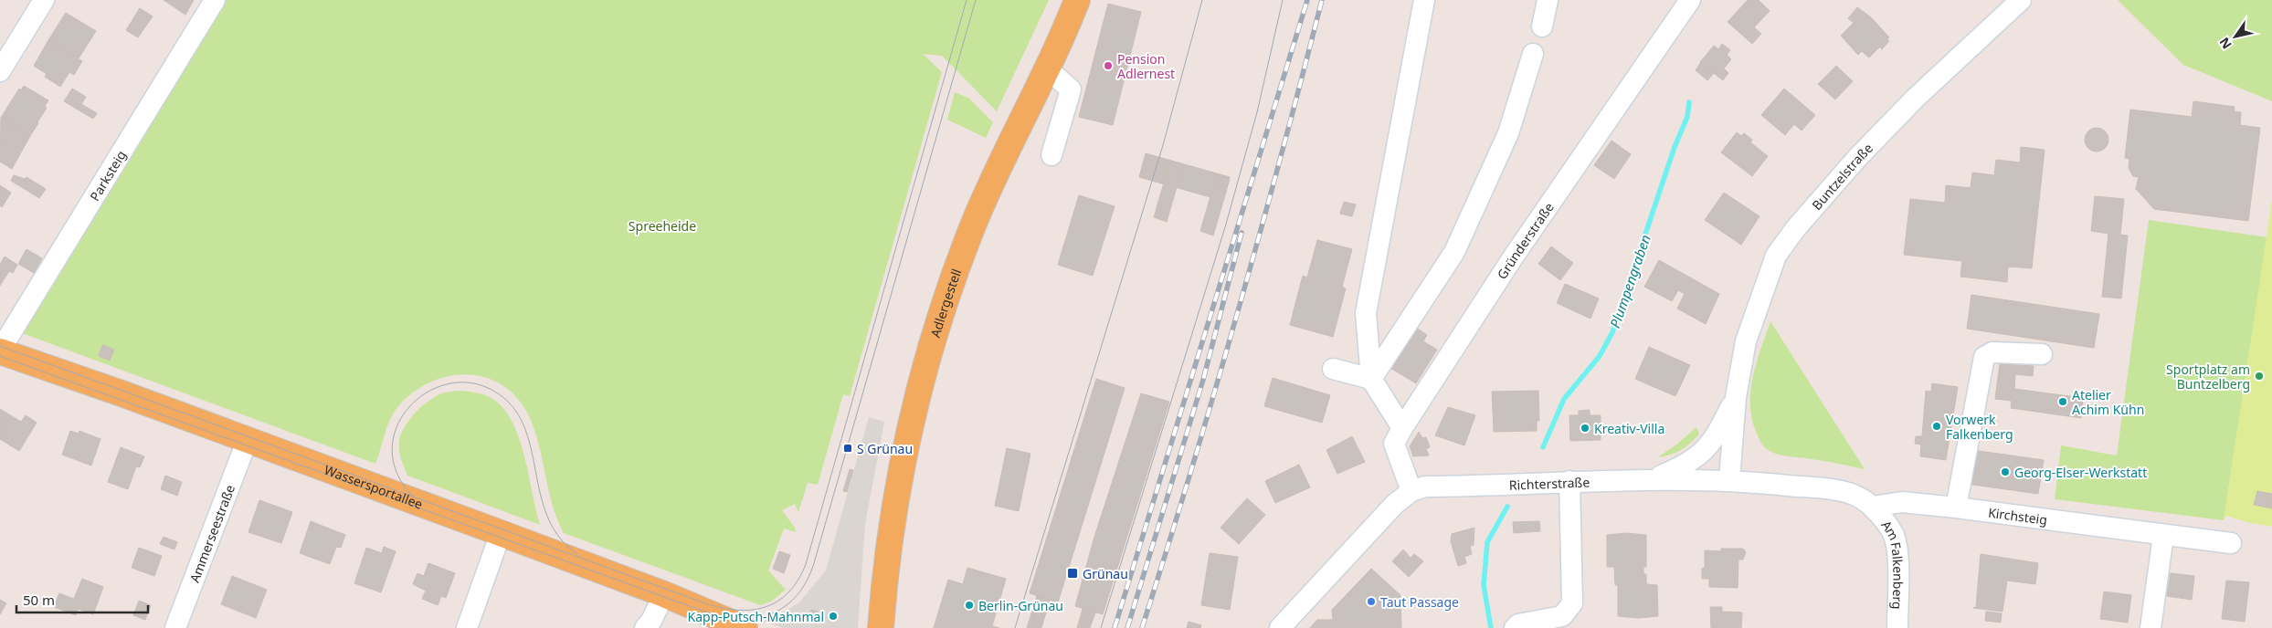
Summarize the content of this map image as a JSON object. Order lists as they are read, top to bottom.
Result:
{
  "streets": {
    "main road": ["Adlergestell", "Wassersportallee"],
    "street": [
      "Parksteig",
      "Buntzelstraße",
      "Gründerstraße",
      "Richterstraße",
      "Kirchsteig",
      "Ammerseestraße",
      "Am Falkenberg"
    ]
  },
  "crossings": [
    ["Parksteig", "Wassersportallee"],
    ["Buntzelstraße", "Richterstraße"],
    ["Gründerstraße", "Richterstraße"],
    ["Richterstraße", "Kirchsteig"],
    ["Richterstraße", "Am Falkenberg"],
    ["Wassersportallee", "Ammerseestraße"],
    ["Kirchsteig", "Am Falkenberg"]
  ],
  "water": ["Plumpengraben"],
  "parks": ["Spreeheide"],
  "places": {
    "other": [
      "Pension Adlernest",
      "Sportplatz am Buntzelberg",
      "Atelier Achim Kühn",
      "Vorwerk Falkenberg",
      "Kreativ-Villa",
      "Georg-Elser-Werkstatt",
      "Taut Passage",
      "Berlin-Grünau",
      "Kapp-Putsch-Mahnmal"
    ],
    "transit": ["S Grünau", "Grünau"]
  },
  "scale_bar": "50 m",
  "north": "bottom left"
}
